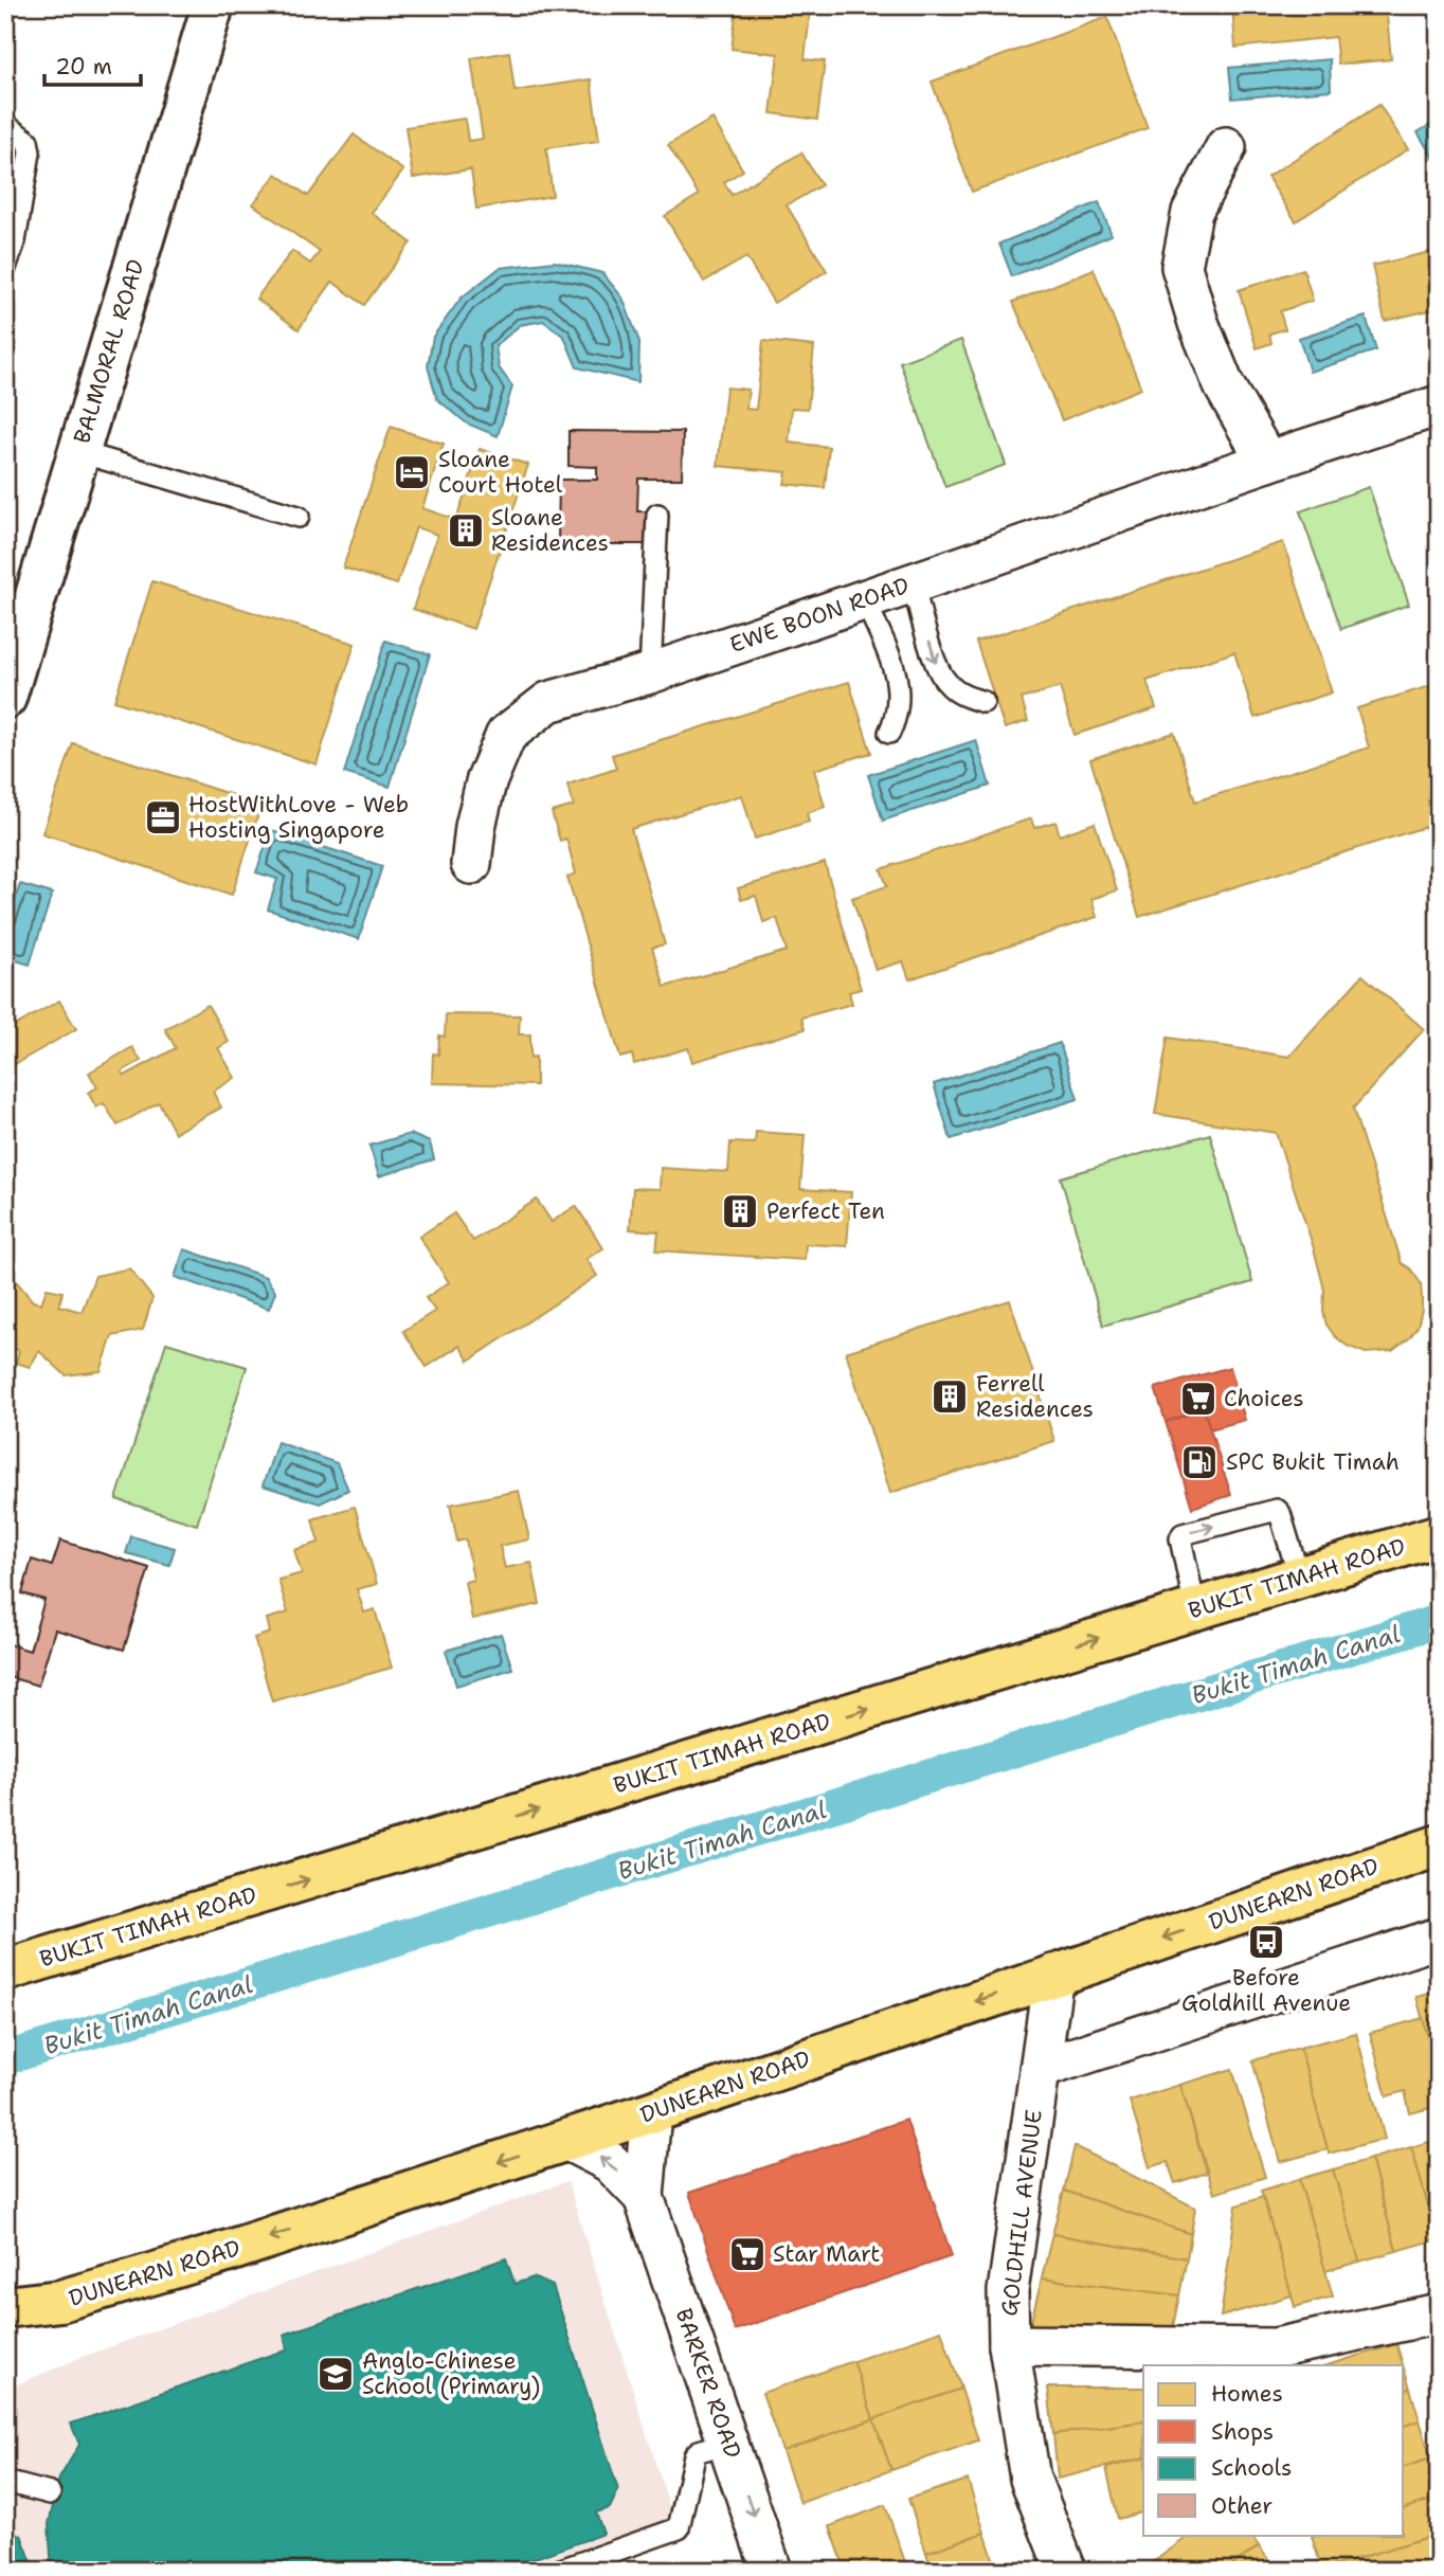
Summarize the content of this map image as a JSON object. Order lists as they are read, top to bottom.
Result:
{
  "streets": {
    "highway": ["BUKIT TIMAH ROAD", "DUNEARN ROAD"],
    "street": [
      "BALMORAL ROAD",
      "EWE BOON ROAD",
      "GOLDHILL AVENUE",
      "BARKER ROAD"
    ]
  },
  "crossings": [
    ["DUNEARN ROAD", "GOLDHILL AVENUE"],
    ["DUNEARN ROAD", "BARKER ROAD"]
  ],
  "one_way": ["BUKIT TIMAH ROAD", "DUNEARN ROAD"],
  "water": ["Bukit Timah Canal"],
  "places": {
    "hotel": ["Sloane Court Hotel"],
    "building": ["Sloane Residences", "Perfect Ten", "Ferrell Residences"],
    "office": ["HostWithLove - Web Hosting Singapore"],
    "supermarket": ["Choices", "Star Mart"],
    "fuel station": ["SPC Bukit Timah"],
    "bus stop": ["Before Goldhill Avenue"],
    "school or university": ["Anglo-Chinese School (Primary)"]
  },
  "legend": [
    "Homes",
    "Shops",
    "Schools",
    "Other"
  ],
  "scale_bar": "20 m"
}
